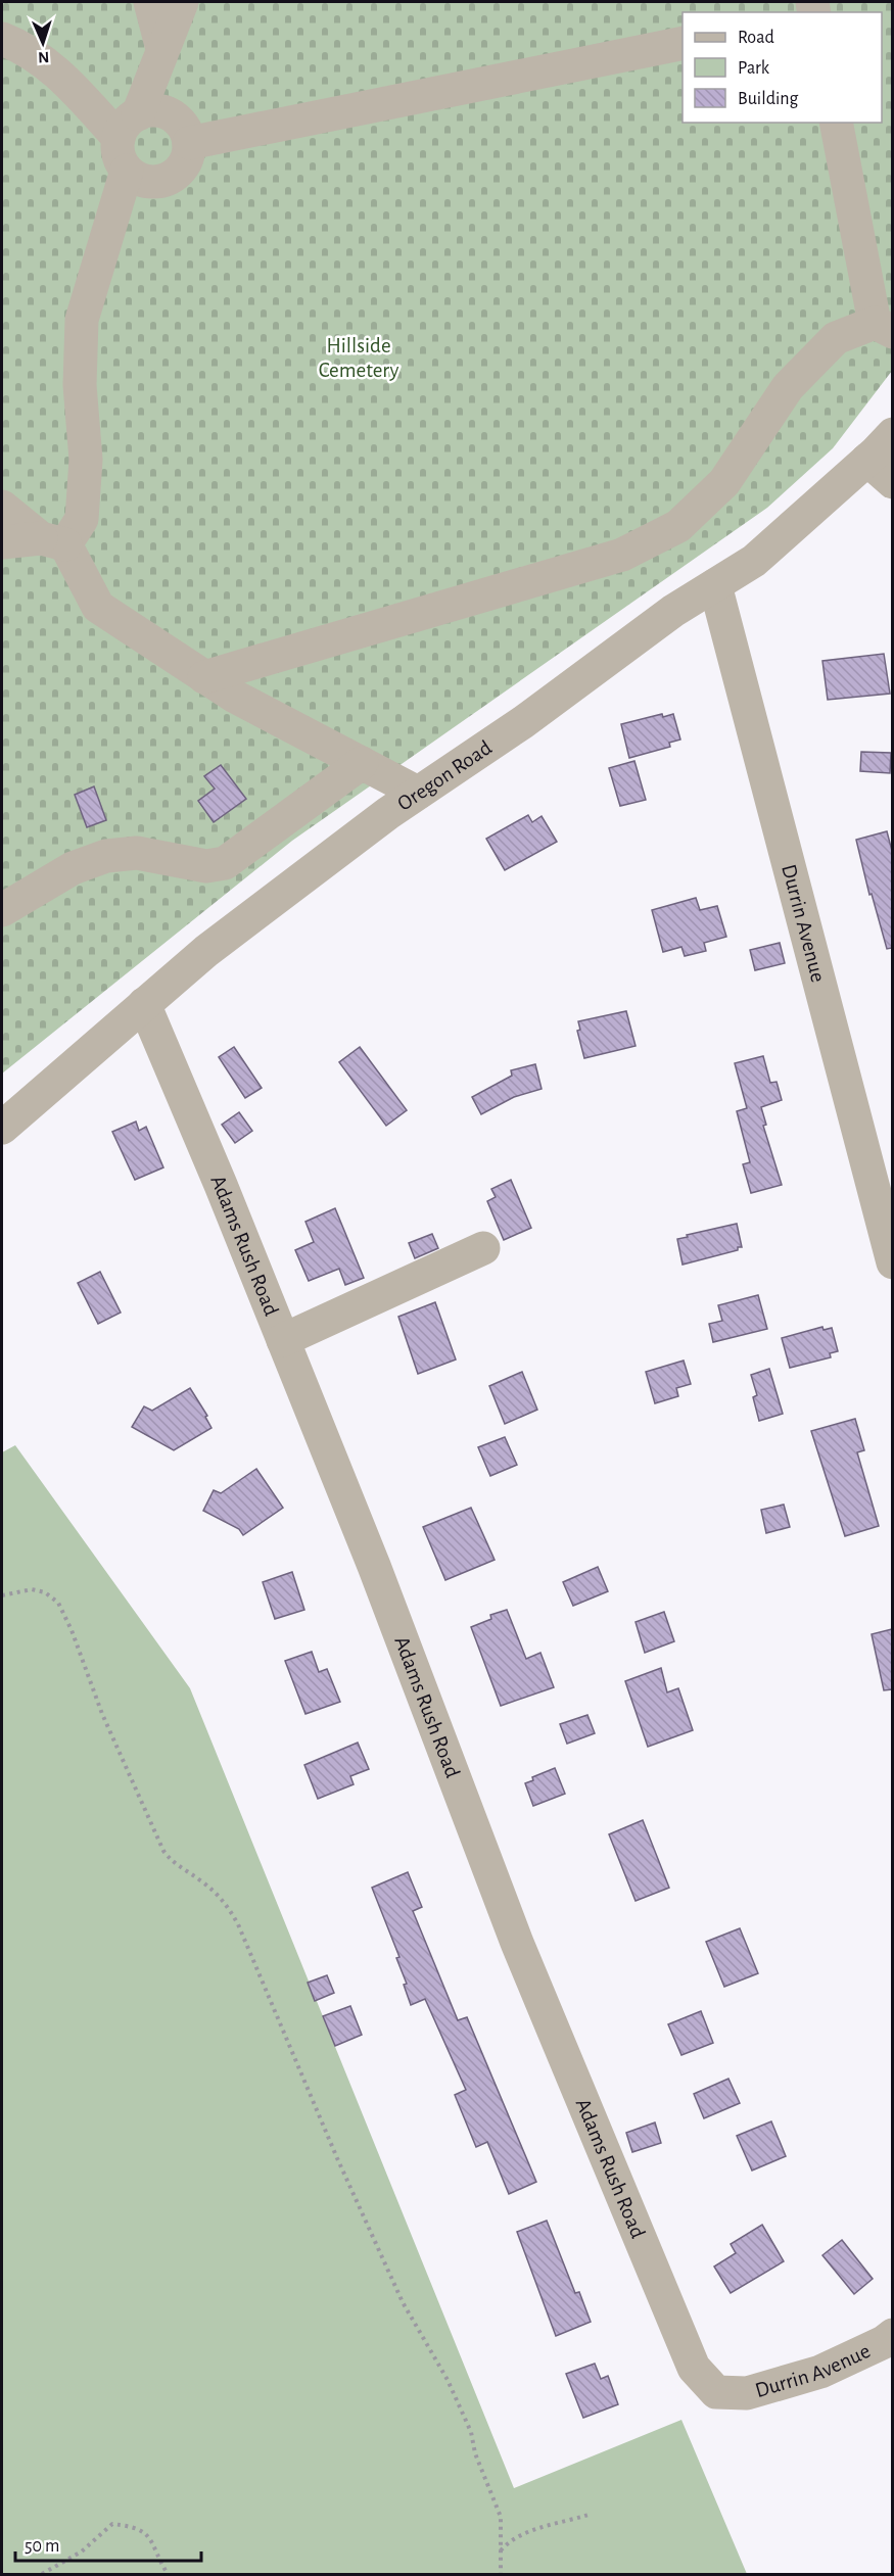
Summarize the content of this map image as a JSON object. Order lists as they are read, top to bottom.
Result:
{
  "streets": {
    "street": ["Oregon Road", "Durrin Avenue", "Adams Rush Road"]
  },
  "crossings": [
    ["Oregon Road", "Durrin Avenue"],
    ["Oregon Road", "Adams Rush Road"],
    ["Durrin Avenue", "Adams Rush Road"]
  ],
  "parks": ["Hillside Cemetery"],
  "legend": ["Road", "Park", "Building"],
  "scale_bar": "50 m",
  "north": "bottom"
}
